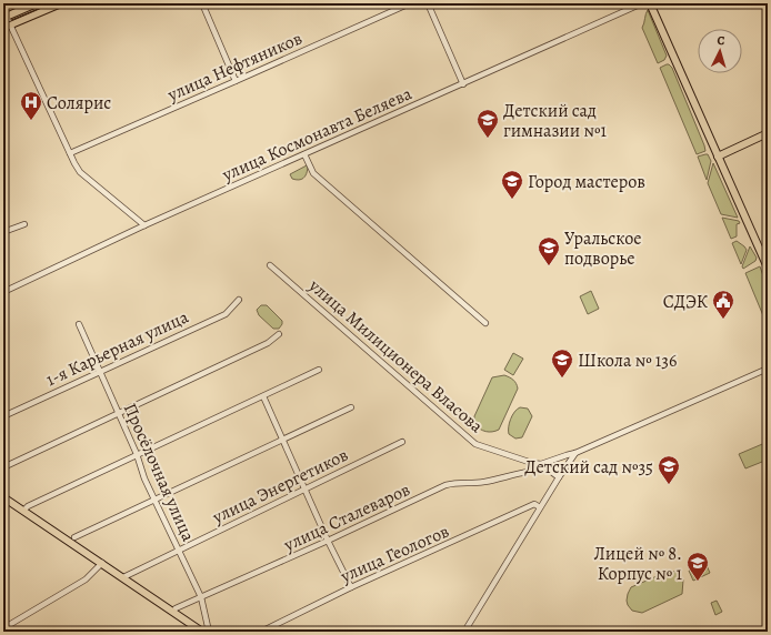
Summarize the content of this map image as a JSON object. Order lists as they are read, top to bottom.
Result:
{
  "streets": {
    "street": [
      "улица Нефтяников",
      "улица Космонавта Беляева",
      "1-я Карьерная улица",
      "улица Милиционера Власова",
      "Просёлочная улица",
      "улица Энергетиков",
      "улица Сталеваров",
      "улица Геологов"
    ]
  },
  "crossings": [
    ["1-я Карьерная улица", "Просёлочная улица"],
    ["улица Милиционера Власова", "улица Сталеваров"],
    ["Просёлочная улица", "улица Энергетиков"],
    ["Просёлочная улица", "улица Сталеваров"]
  ],
  "places": {
    "hospital": ["Солярис"],
    "school or university": [
      "Детский сад гимназии №1",
      "Город мастеров",
      "Уральское подворье",
      "Школа № 136",
      "Детский сад №35",
      "Лицей № 8. Корпус № 1"
    ],
    "public building": ["СДЭК"]
  },
  "north": "top"
}
